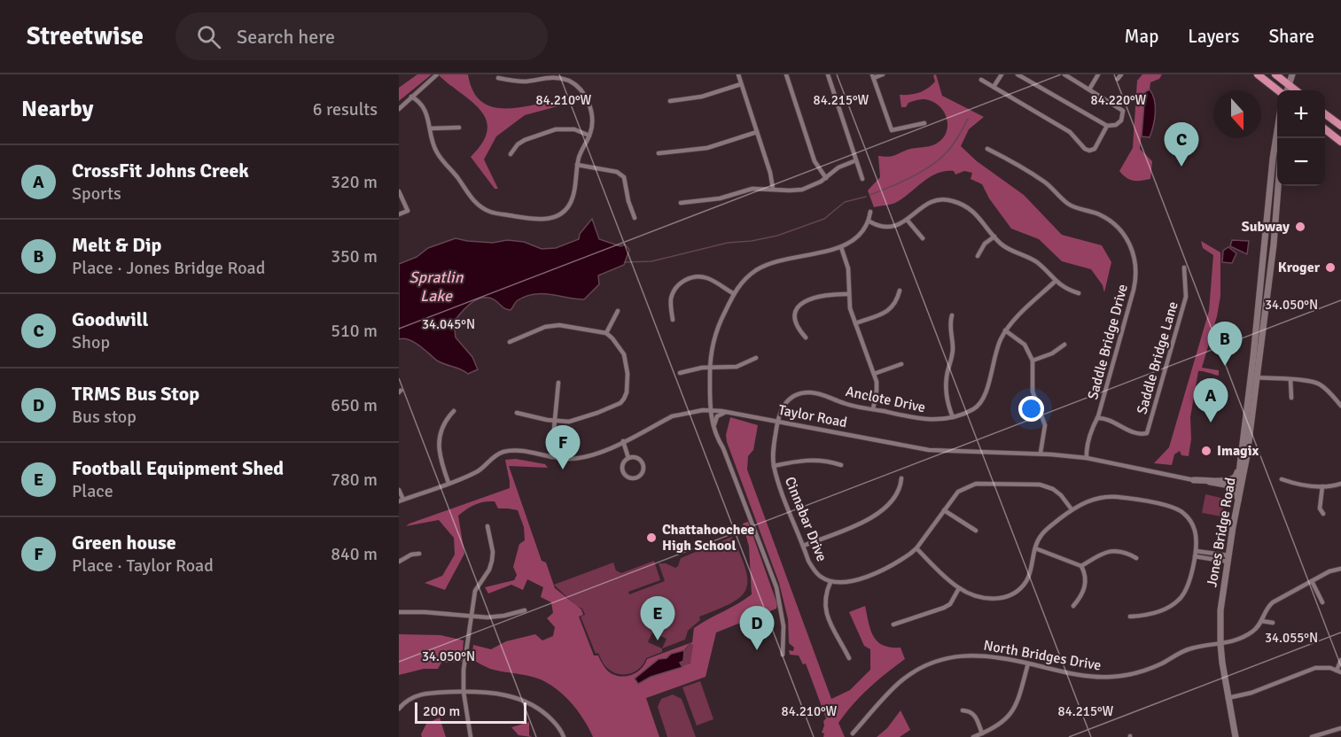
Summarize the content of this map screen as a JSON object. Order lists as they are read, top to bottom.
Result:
{
  "streets": {
    "main road": ["Jones Bridge Road"],
    "street": [
      "Saddle Bridge Drive",
      "Saddle Bridge Lane",
      "Anclote Drive",
      "Taylor Road",
      "Cinnabar Drive",
      "North Bridges Drive"
    ]
  },
  "crossings": [
    ["Saddle Bridge Drive", "Saddle Bridge Lane"],
    ["Saddle Bridge Drive", "Taylor Road"],
    ["Anclote Drive", "Taylor Road"],
    ["Anclote Drive", "Cinnabar Drive"],
    ["Taylor Road", "Cinnabar Drive"],
    ["Taylor Road", "Jones Bridge Road"],
    ["Jones Bridge Road", "North Bridges Drive"]
  ],
  "water": ["Spratlin Lake"],
  "places": [
    "Subway",
    "Kroger",
    "Imagix",
    "Chattahoochee High School"
  ],
  "scale_bar": "200 m",
  "north": "bottom",
  "page": {
    "header": "Streetwise",
    "search": "Search here",
    "nav": ["Map", "Layers", "Share"],
    "heading": ["Nearby", "6 results"],
    "map_buttons": ["+", "−"],
    "pins": [
      "C",
      "B",
      "A",
      "F",
      "E",
      "D"
    ],
    "list": [
      {
        "mark": "A",
        "name": "CrossFit Johns Creek",
        "note": "Sports",
        "value": "320 m"
      },
      {
        "mark": "B",
        "name": "Melt & Dip",
        "note": "Place · Jones Bridge Road",
        "value": "350 m"
      },
      {
        "mark": "C",
        "name": "Goodwill",
        "note": "Shop",
        "value": "510 m"
      },
      {
        "mark": "D",
        "name": "TRMS Bus Stop",
        "note": "Bus stop",
        "value": "650 m"
      },
      {
        "mark": "E",
        "name": "Football Equipment Shed",
        "note": "Place",
        "value": "780 m"
      },
      {
        "mark": "F",
        "name": "Green house",
        "note": "Place · Taylor Road",
        "value": "840 m"
      }
    ],
    "scale": "200 m"
  },
  "coordinates": [
    "84.210°W",
    "84.215°W",
    "84.220°W",
    "34.050°N",
    "34.045°N",
    "34.055°N"
  ]
}
